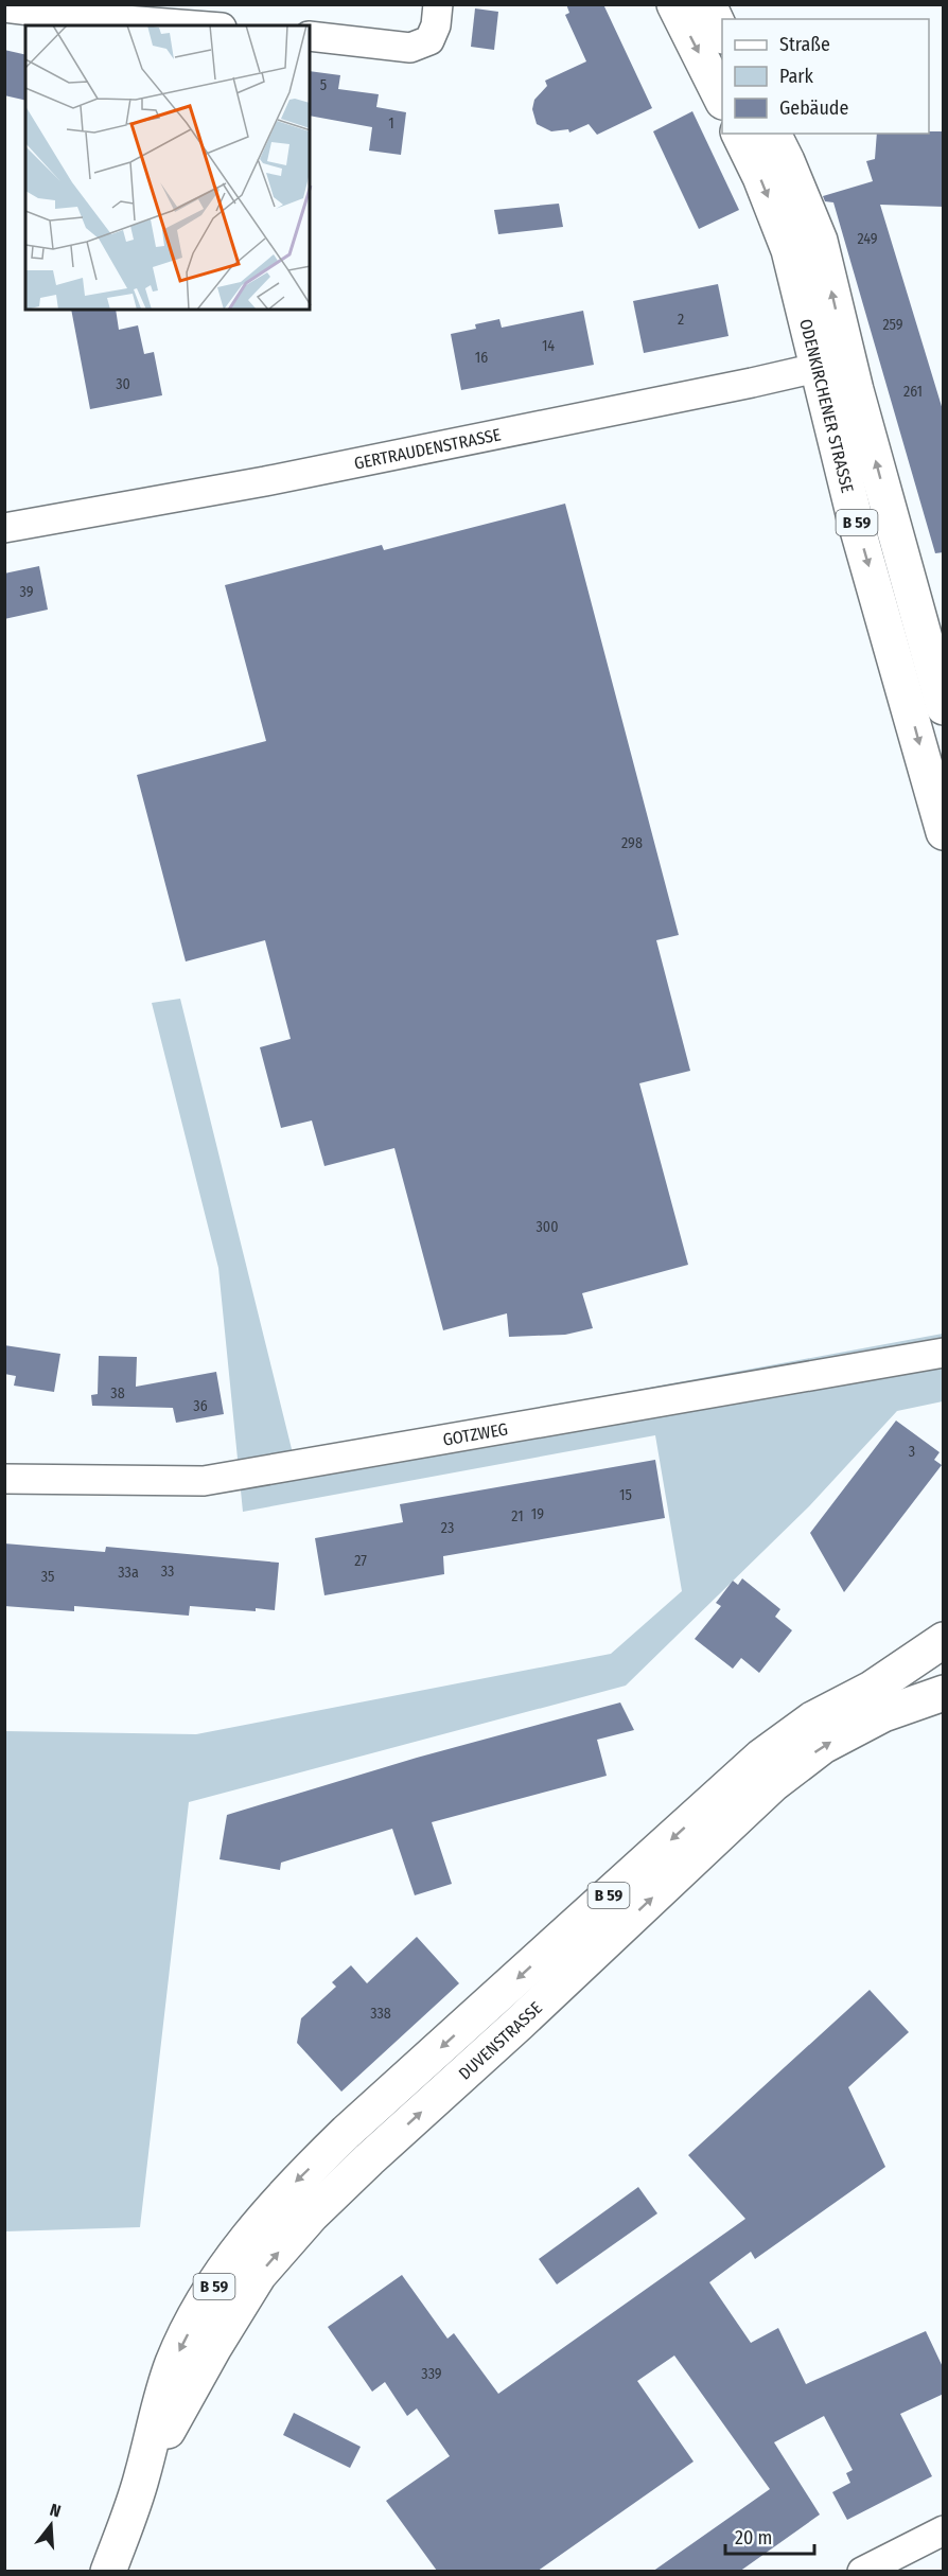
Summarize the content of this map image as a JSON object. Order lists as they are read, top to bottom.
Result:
{
  "streets": {
    "main road": ["ODENKIRCHENER STRASSE", "B 59", "DUVENSTRASSE"],
    "street": ["GERTRAUDENSTRASSE", "GOTZWEG"]
  },
  "crossings": [
    ["ODENKIRCHENER STRASSE", "GERTRAUDENSTRASSE"],
    ["B 59", "DUVENSTRASSE"]
  ],
  "house_numbers": [
    "5",
    "1",
    "249",
    "2",
    "259",
    "14",
    "16",
    "30",
    "261",
    "39",
    "298",
    "300",
    "38",
    "36",
    "3",
    "15",
    "19",
    "21",
    "23",
    "27",
    "33",
    "33a",
    "35",
    "338",
    "339"
  ],
  "legend": ["Straße", "Park", "Gebäude"],
  "scale_bar": "20 m",
  "north": "top"
}
